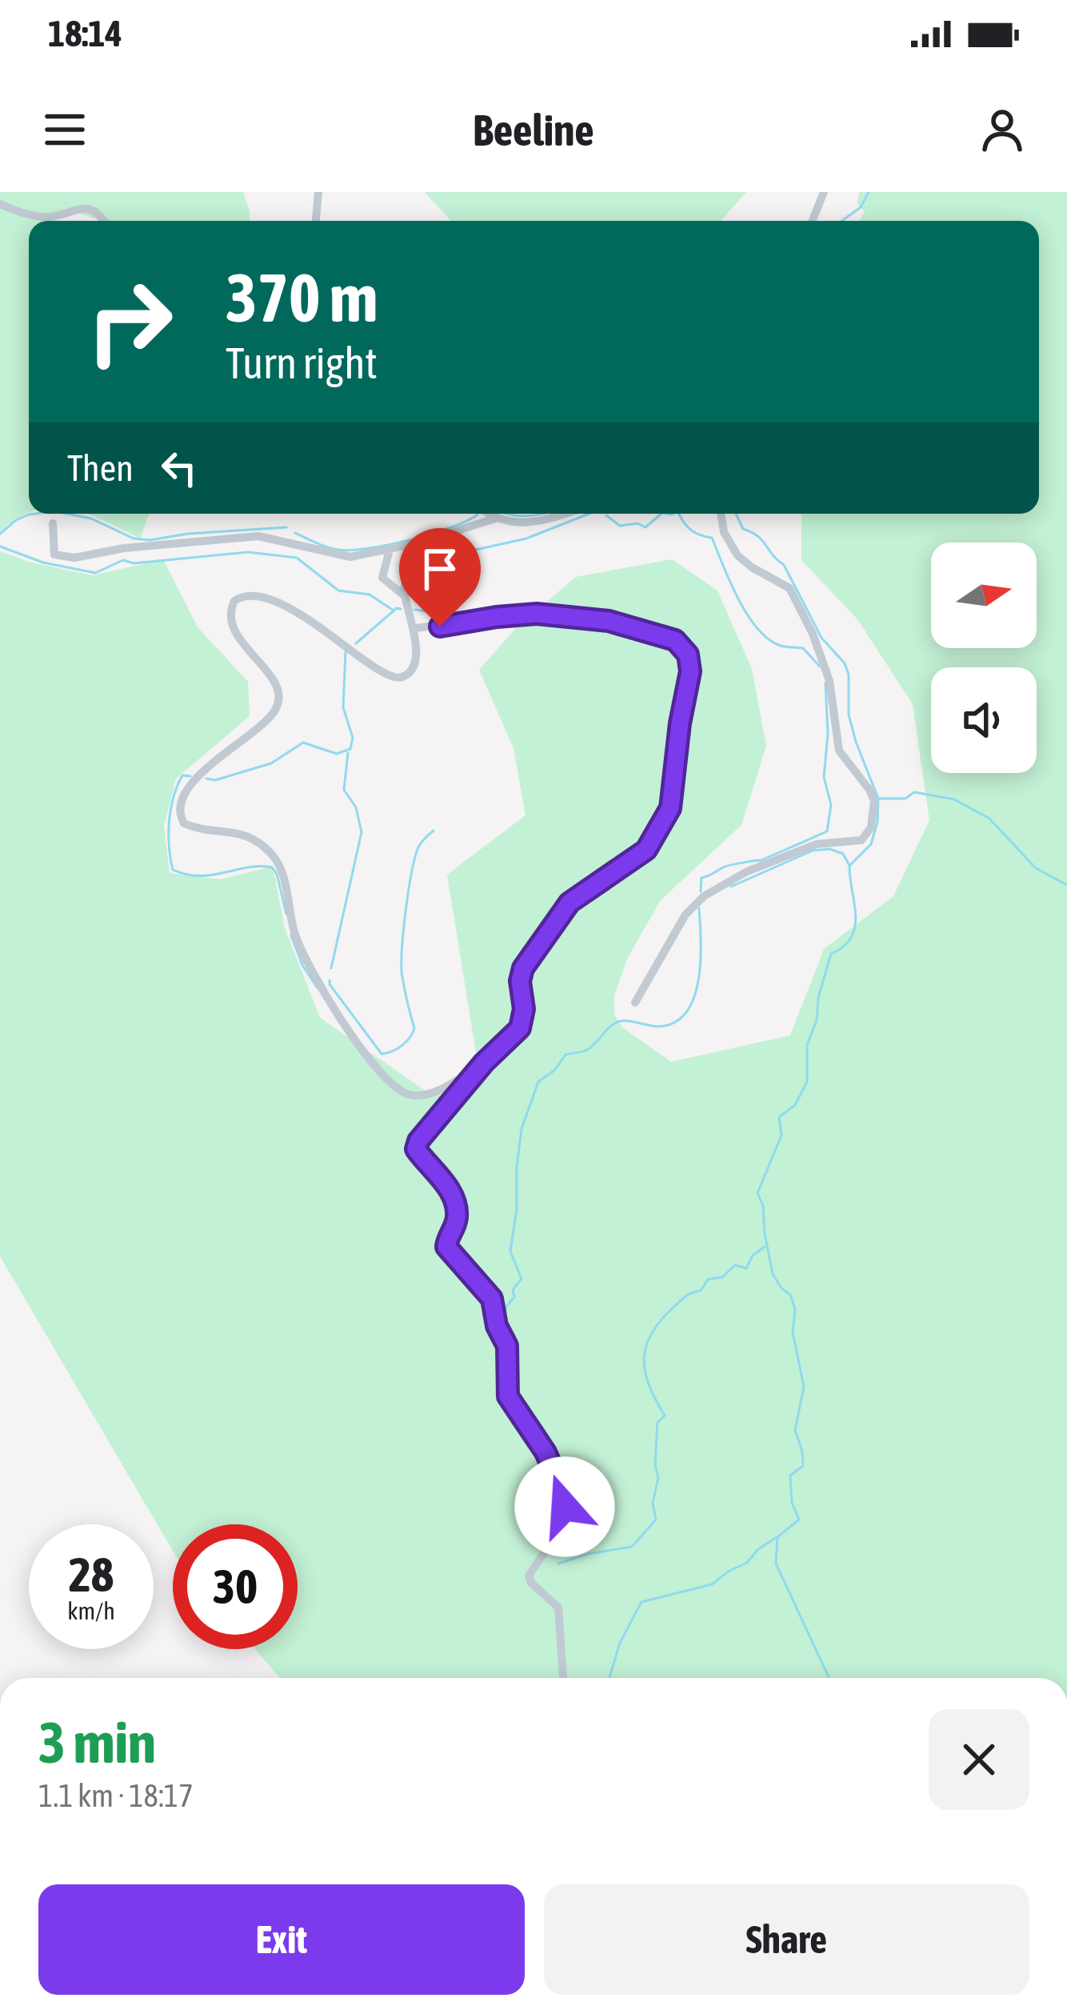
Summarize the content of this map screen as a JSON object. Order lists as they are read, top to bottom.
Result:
{
  "north": "right",
  "page": {
    "status": "18:14",
    "header": "Beeline",
    "turn": ["370 m", "Turn right"],
    "then": "Then",
    "speed": "28 km/h",
    "limit": "30",
    "heading": ["3 min", "1.1 km · 18:17"],
    "buttons": ["Exit", "Share"]
  }
}
